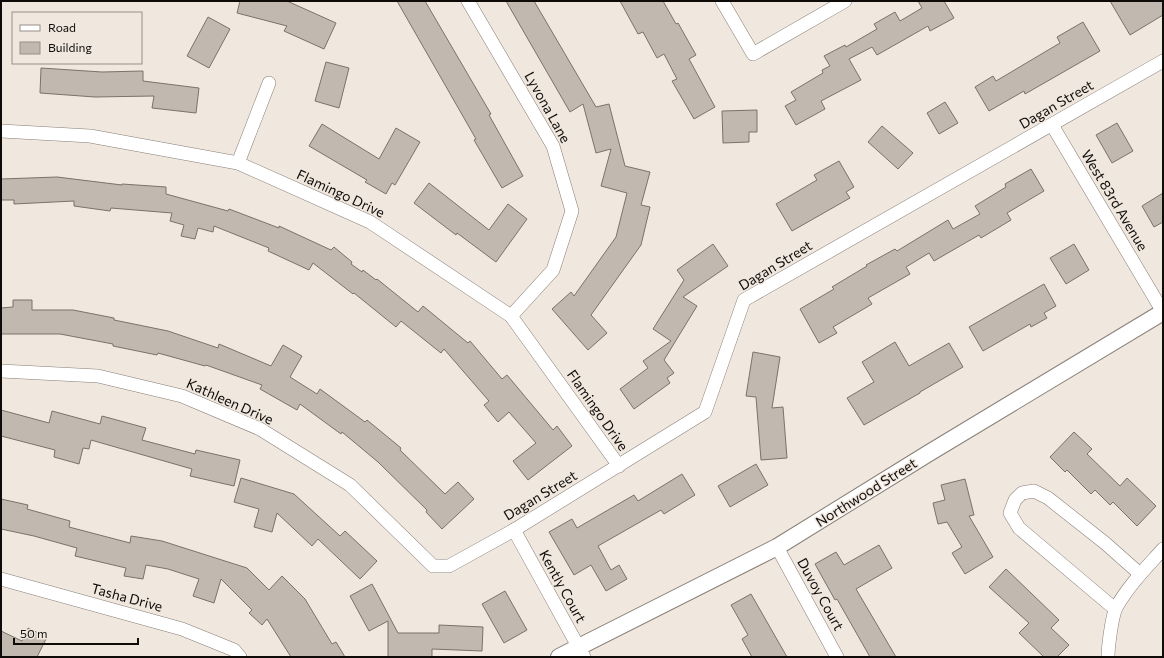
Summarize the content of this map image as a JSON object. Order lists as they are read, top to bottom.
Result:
{
  "streets": {
    "street": [
      "Dagan Street",
      "Lyvona Lane",
      "Flamingo Drive",
      "West 83rd Avenue",
      "Kathleen Drive",
      "Northwood Street",
      "Kently Court",
      "Duvoy Court",
      "Tasha Drive"
    ]
  },
  "crossings": [
    ["Dagan Street", "Flamingo Drive"],
    ["Dagan Street", "West 83rd Avenue"],
    ["Dagan Street", "Kathleen Drive"],
    ["Dagan Street", "Kently Court"],
    ["Lyvona Lane", "Flamingo Drive"],
    ["West 83rd Avenue", "Northwood Street"],
    ["Northwood Street", "Kently Court"],
    ["Northwood Street", "Duvoy Court"]
  ],
  "legend": ["Road", "Building"],
  "scale_bar": "50 m"
}
